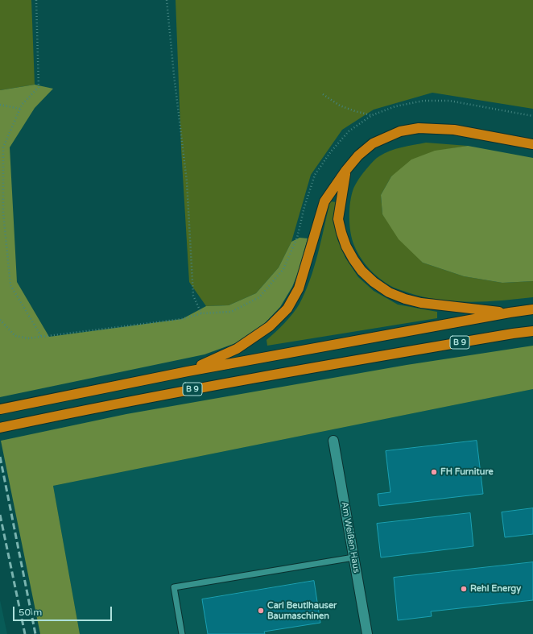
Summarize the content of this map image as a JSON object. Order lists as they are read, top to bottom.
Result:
{
  "streets": {
    "highway": ["B 9"],
    "street": ["Am Weißen Haus"]
  },
  "places": ["FH Furniture", "Rehl Energy", "Carl Beutlhauser Baumaschinen"],
  "scale_bar": "50 m"
}
